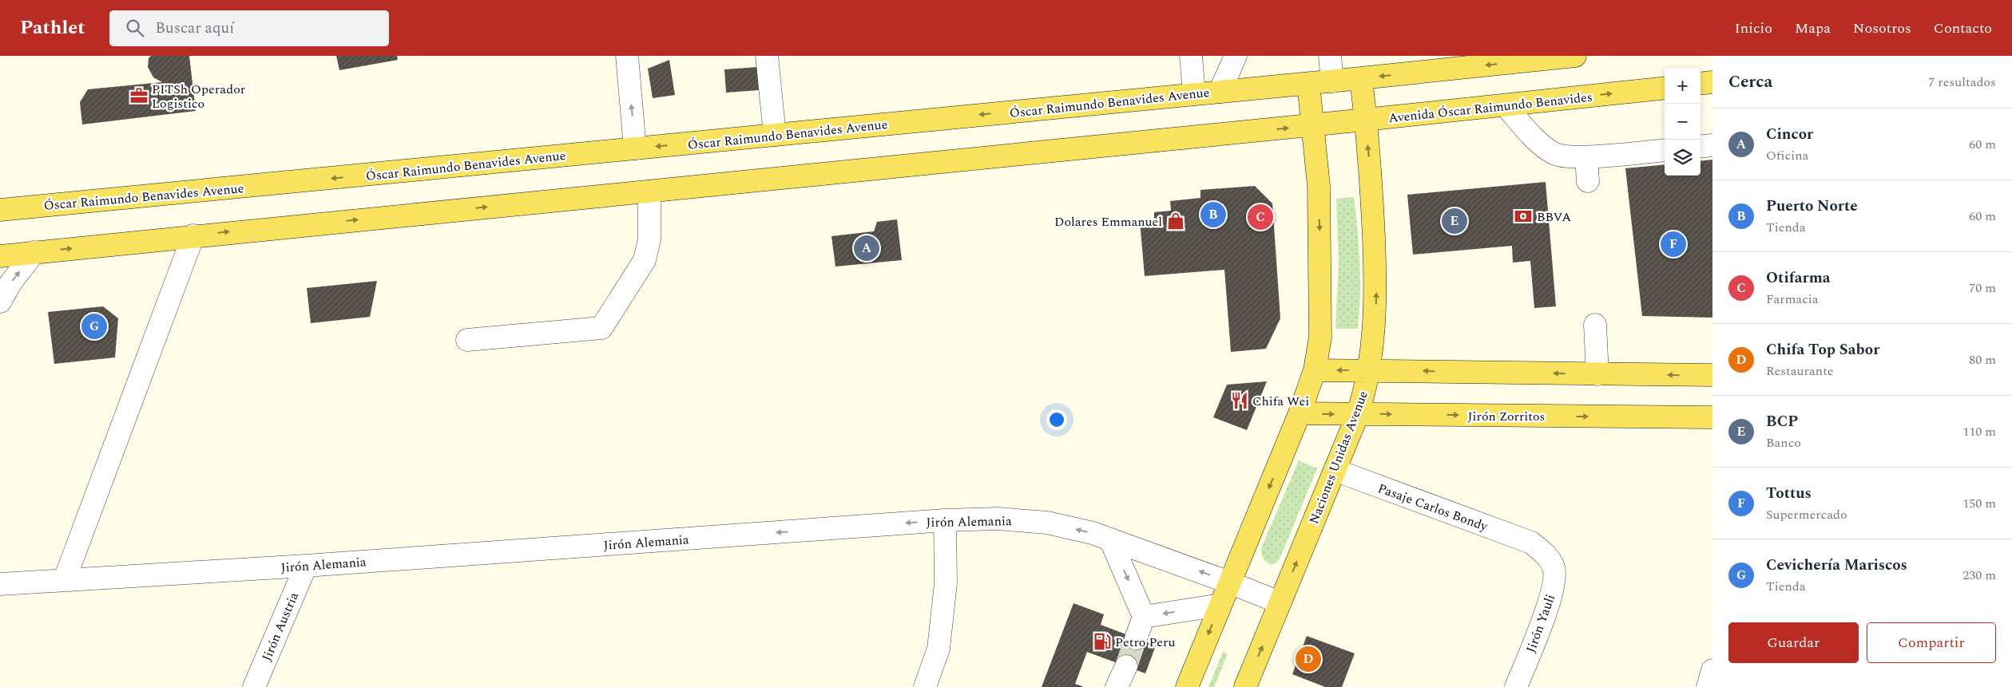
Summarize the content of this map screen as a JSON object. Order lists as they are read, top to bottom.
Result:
{
  "streets": {
    "main road": [
      "Óscar Raimundo Benavides Avenue",
      "Avenida Óscar Raimundo Benavides",
      "Jirón Zorritos",
      "Naciones Unidas Avenue"
    ],
    "street": [
      "Pasaje Carlos Bondy",
      "Jirón Alemania",
      "Jirón Yauli",
      "Jirón Austria"
    ]
  },
  "crossings": [
    ["Óscar Raimundo Benavides Avenue", "Naciones Unidas Avenue"],
    ["Avenida Óscar Raimundo Benavides", "Naciones Unidas Avenue"],
    ["Jirón Zorritos", "Naciones Unidas Avenue"],
    ["Naciones Unidas Avenue", "Pasaje Carlos Bondy"],
    ["Naciones Unidas Avenue", "Jirón Alemania"],
    ["Pasaje Carlos Bondy", "Jirón Yauli"],
    ["Jirón Alemania", "Jirón Austria"]
  ],
  "one_way": ["Avenida Óscar Raimundo Benavides", "Jirón Alemania"],
  "places": {
    "office": ["PITSh Operador Logistico"],
    "bank": ["BBVA"],
    "shop": ["Dolares Emmanuel"],
    "restaurant": ["Chifa Wei"],
    "fuel station": ["Petro Peru"]
  },
  "page": {
    "header": "Pathlet",
    "search": "Buscar aquí",
    "nav": [
      "Inicio",
      "Mapa",
      "Nosotros",
      "Contacto"
    ],
    "heading": ["Cerca", "7 resultados"],
    "map_buttons": ["+", "−"],
    "list": [
      {
        "mark": "A",
        "name": "Cincor",
        "note": "Oficina",
        "value": "60 m"
      },
      {
        "mark": "B",
        "name": "Puerto Norte",
        "note": "Tienda",
        "value": "60 m"
      },
      {
        "mark": "C",
        "name": "Otifarma",
        "note": "Farmacia",
        "value": "70 m"
      },
      {
        "mark": "D",
        "name": "Chifa Top Sabor",
        "note": "Restaurante",
        "value": "80 m"
      },
      {
        "mark": "E",
        "name": "BCP",
        "note": "Banco",
        "value": "110 m"
      },
      {
        "mark": "F",
        "name": "Tottus",
        "note": "Supermercado",
        "value": "150 m"
      },
      {
        "mark": "G",
        "name": "Cevichería Mariscos",
        "note": "Tienda",
        "value": "230 m"
      }
    ],
    "pins": [
      "B",
      "C",
      "E",
      "F",
      "A",
      "G",
      "D"
    ],
    "buttons": ["Guardar", "Compartir"]
  }
}
